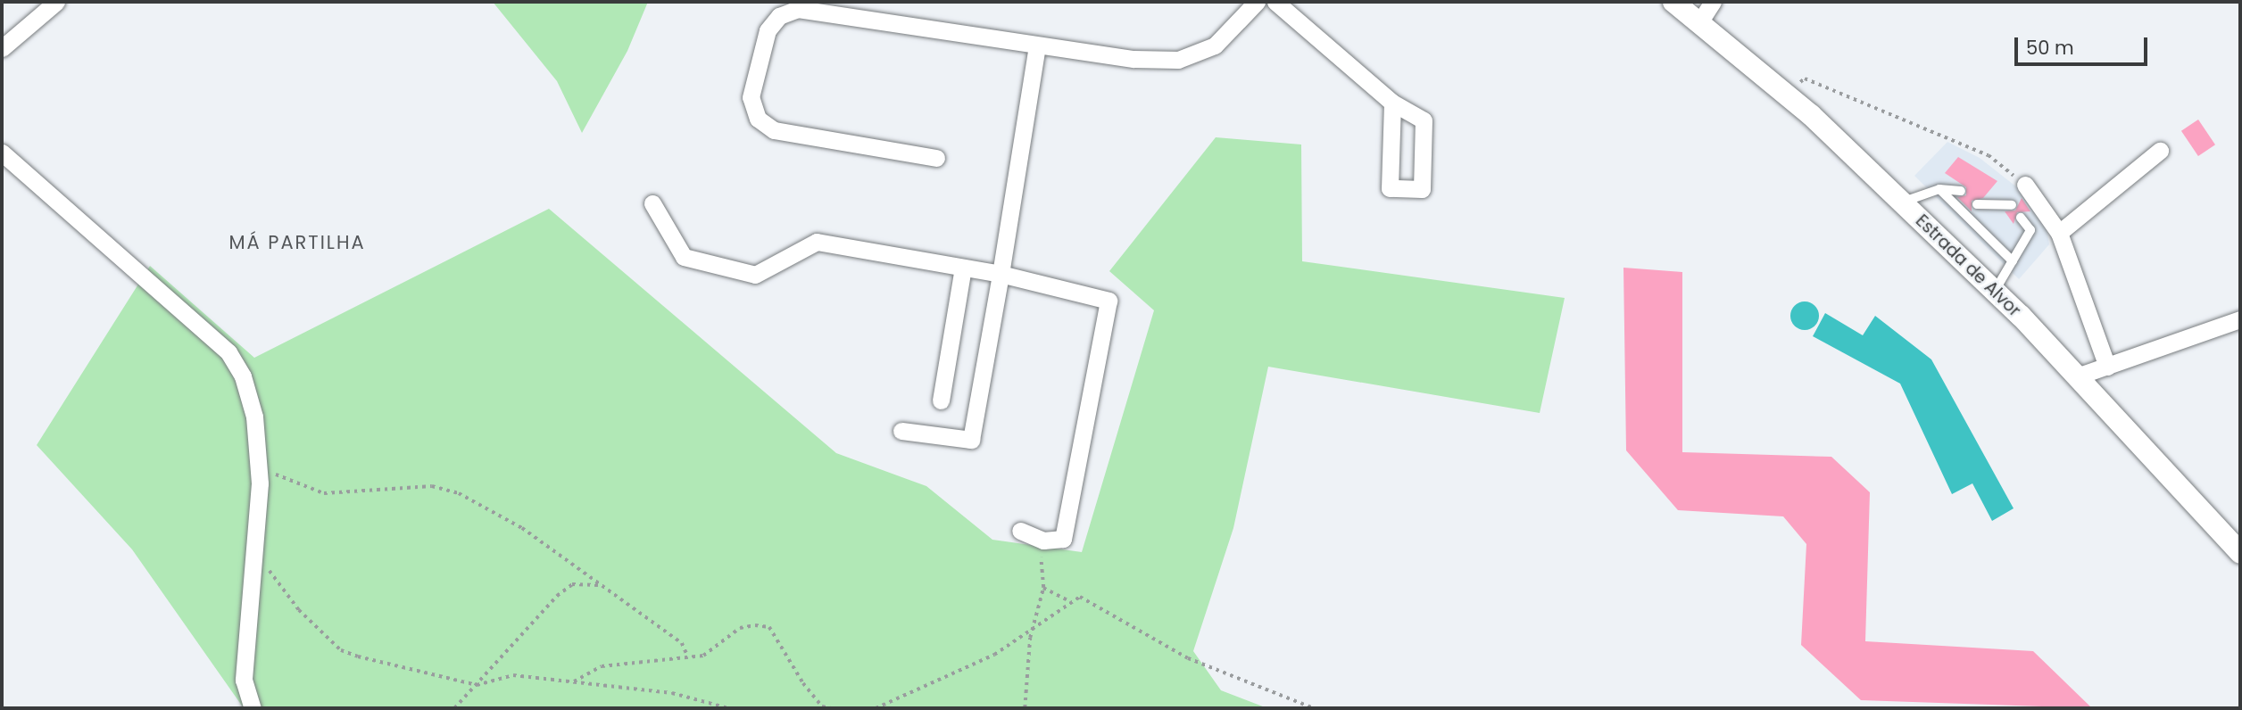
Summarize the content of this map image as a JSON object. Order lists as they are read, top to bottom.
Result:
{
  "streets": {
    "street": ["Estrada de Alvor"]
  },
  "districts": ["MÁ PARTILHA"],
  "scale_bar": "50 m"
}
